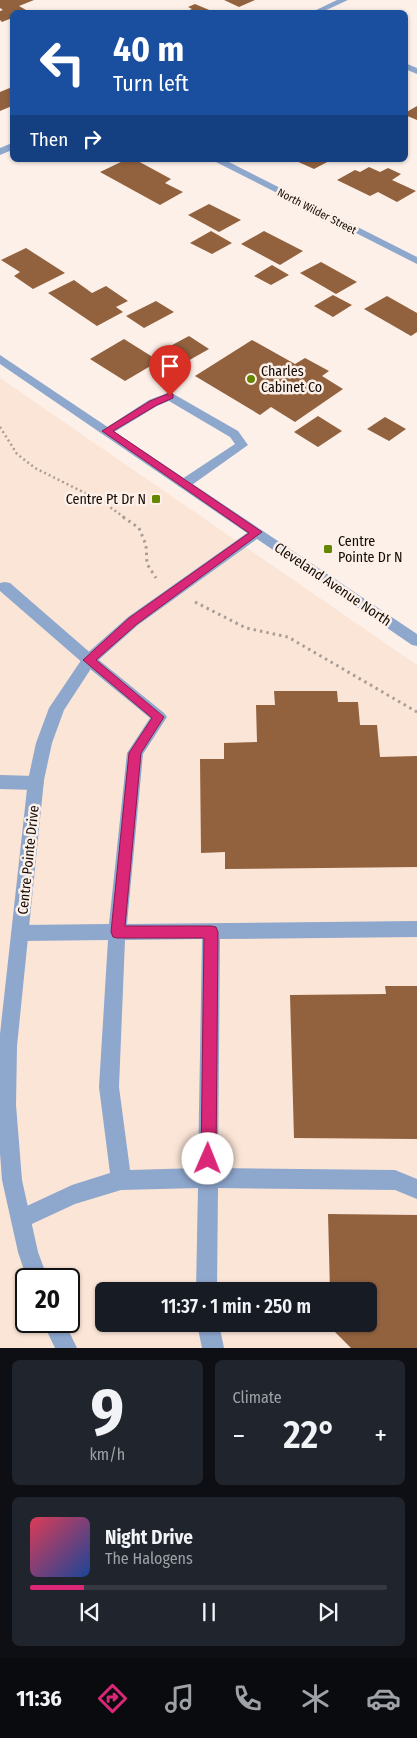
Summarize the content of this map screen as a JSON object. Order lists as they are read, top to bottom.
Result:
{
  "streets": {
    "street": ["North Wilder Street", "Cleveland Avenue North", "Centre Pointe Drive"]
  },
  "crossings": [
    ["Cleveland Avenue North", "Centre Pointe Drive"]
  ],
  "places": {
    "other": ["Charles Cabinet Co"],
    "transit": ["Centre Pt Dr N", "Centre Pointe Dr N"]
  },
  "page": {
    "turn": ["40 m", "Turn left"],
    "then": "Then",
    "limit": "20",
    "trip": "11:37 · 1 min · 250 m",
    "tile": [
      ["9", "km/h"],
      "Climate"
    ],
    "heat": ["−", "22°", "+"],
    "song": ["Night Drive", "The Halogens"],
    "tabs": "11:36"
  }
}
